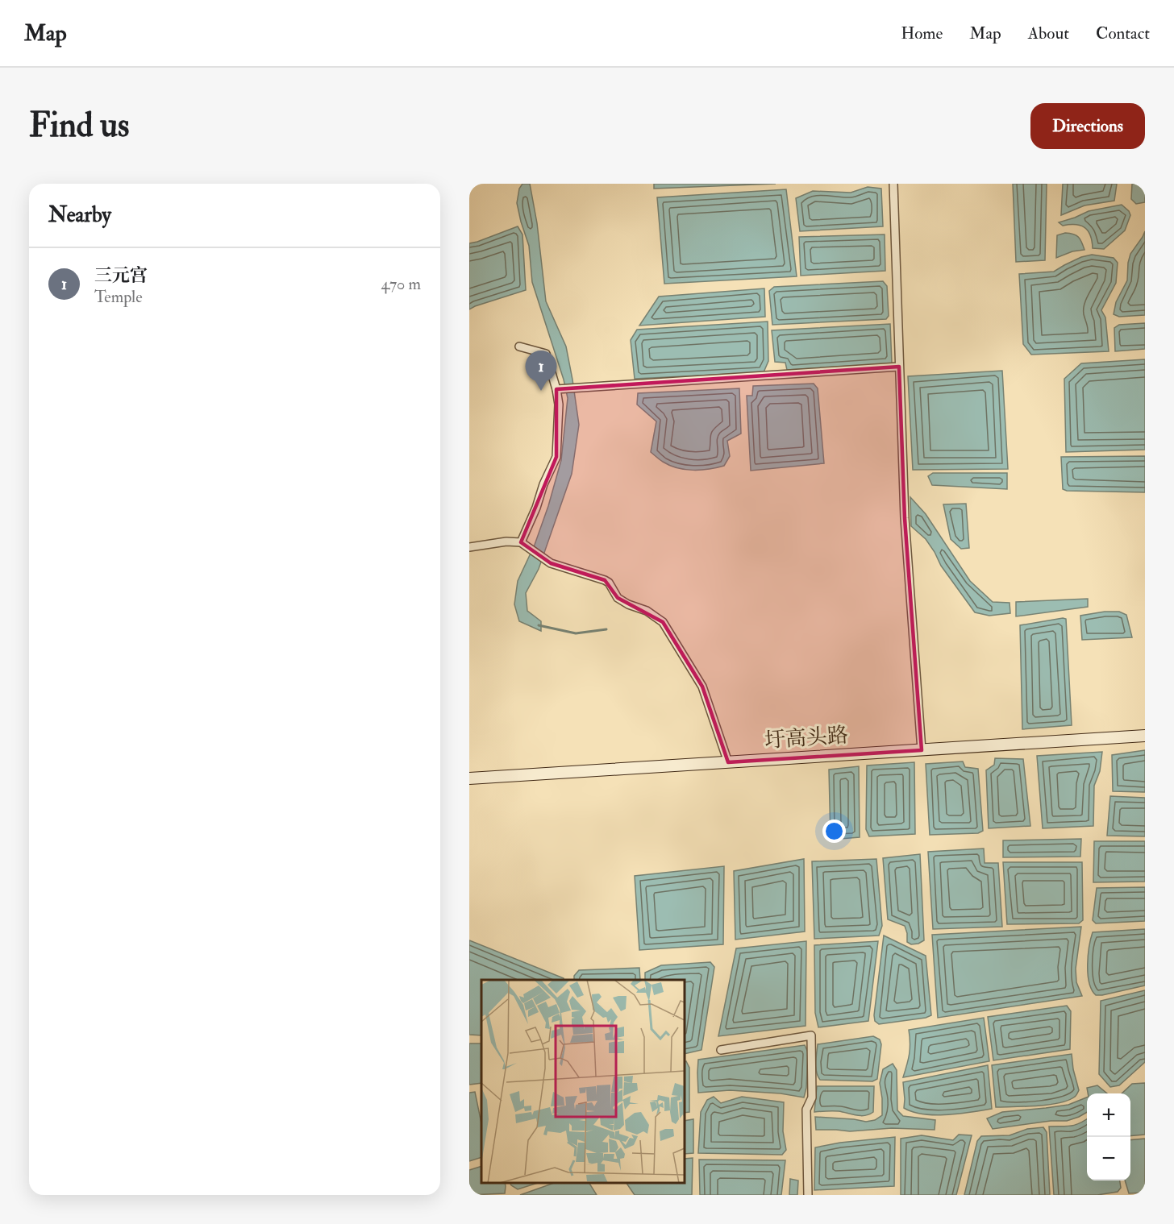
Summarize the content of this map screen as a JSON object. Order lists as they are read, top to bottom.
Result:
{
  "streets": {
    "street": ["圩高头路"]
  },
  "page": {
    "header": "Map",
    "nav": [
      "Home",
      "Map",
      "About",
      "Contact"
    ],
    "buttons": "Directions",
    "title": "Find us",
    "heading": "Nearby",
    "list": [
      {
        "mark": "1",
        "name": "三元宫",
        "note": "Temple",
        "value": "470 m"
      }
    ],
    "pins": "1",
    "map_buttons": ["+", "−"]
  }
}
